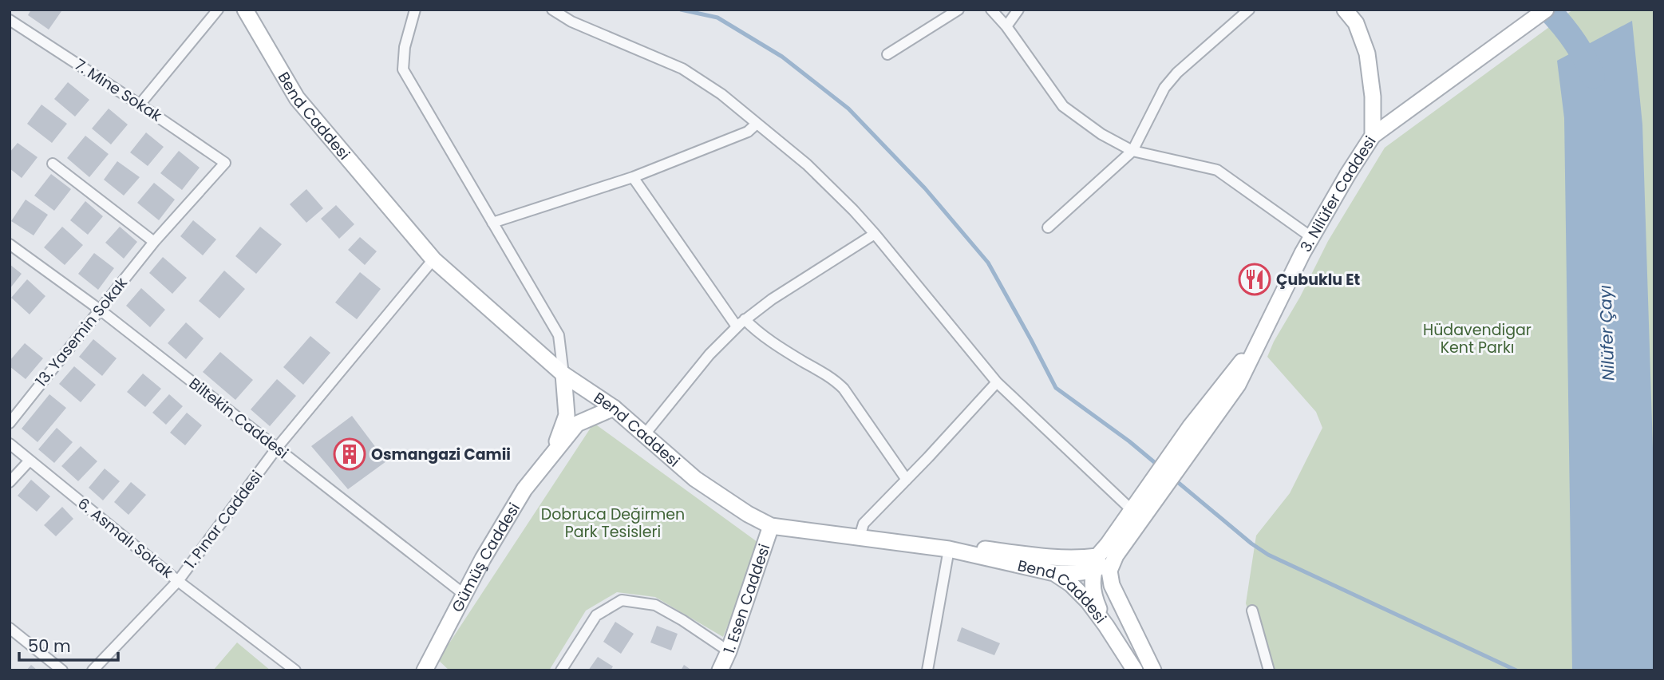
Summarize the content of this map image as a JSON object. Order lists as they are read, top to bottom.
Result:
{
  "streets": {
    "main road": [
      "Bend Caddesi",
      "3. Nilüfer Caddesi",
      "Gümüş Caddesi",
      "1. Esen Caddesi"
    ],
    "street": [
      "7. Mine Sokak",
      "13. Yasemin Sokak",
      "Biltekin Caddesi",
      "1. Pınar Caddesi",
      "6. Asmalı Sokak"
    ]
  },
  "crossings": [
    ["7. Mine Sokak", "13. Yasemin Sokak"],
    ["Bend Caddesi", "1. Pınar Caddesi"],
    ["Bend Caddesi", "1. Esen Caddesi"],
    ["13. Yasemin Sokak", "Biltekin Caddesi"],
    ["Biltekin Caddesi", "1. Pınar Caddesi"],
    ["Biltekin Caddesi", "Gümüş Caddesi"],
    ["1. Pınar Caddesi", "6. Asmalı Sokak"]
  ],
  "water": ["Nilüfer Çayı"],
  "parks": ["Hüdavendigar Kent Parkı", "Dobruca Değirmen Park Tesisleri"],
  "places": {
    "restaurant": ["Çubuklu Et"],
    "building": ["Osmangazi Camii"]
  },
  "scale_bar": "50 m"
}
